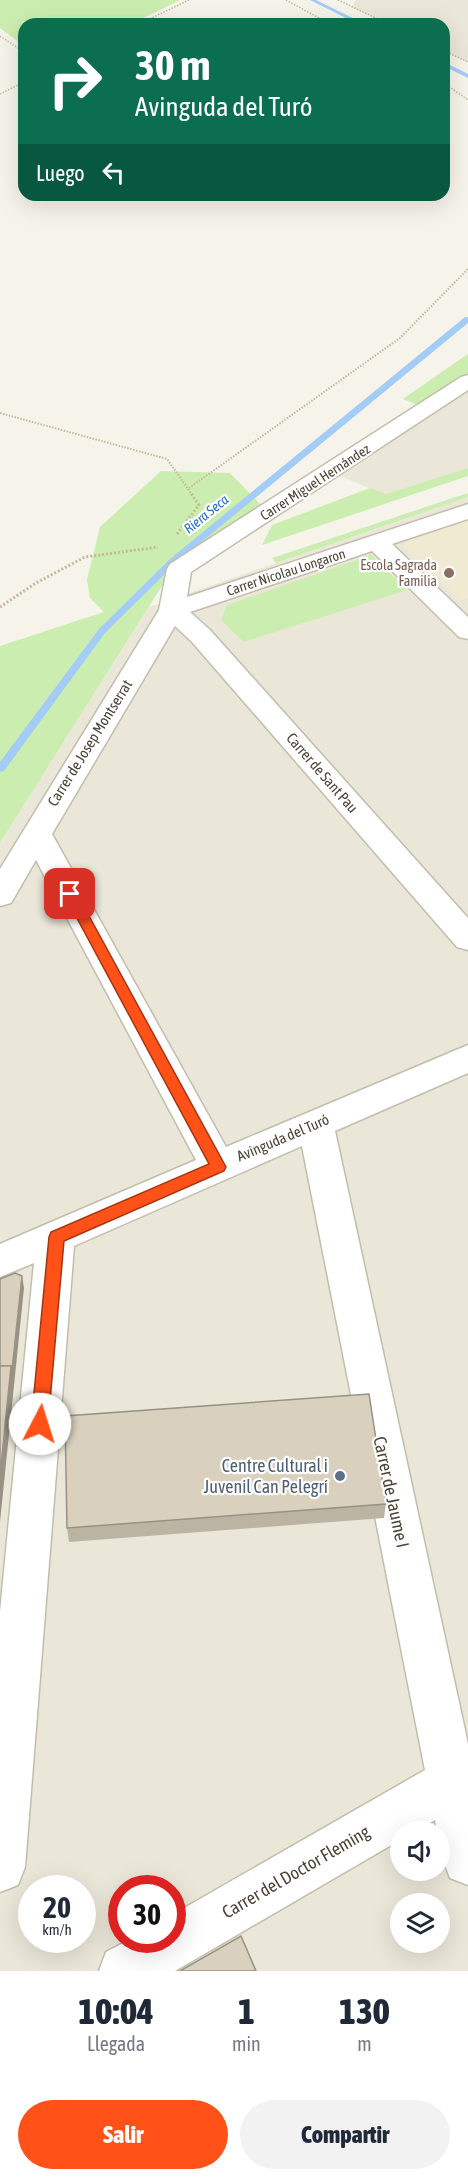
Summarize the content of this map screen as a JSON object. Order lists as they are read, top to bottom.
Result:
{
  "streets": {
    "street": [
      "Carrer Miguel Hernández",
      "Carrer Nicolau Longaron",
      "Carrer de Josep Montserrat",
      "Carrer de Sant Pau",
      "Avinguda del Turó",
      "Carrer de Jaume I",
      "Carrer del Doctor Fleming"
    ]
  },
  "crossings": [
    ["Carrer Miguel Hernández", "Carrer Nicolau Longaron"],
    ["Carrer Miguel Hernández", "Carrer de Josep Montserrat"],
    ["Carrer Miguel Hernández", "Carrer de Sant Pau"],
    ["Carrer Nicolau Longaron", "Carrer de Josep Montserrat"],
    ["Carrer Nicolau Longaron", "Carrer de Sant Pau"],
    ["Carrer de Josep Montserrat", "Carrer de Sant Pau"],
    ["Avinguda del Turó", "Carrer de Jaume I"],
    ["Carrer de Jaume I", "Carrer del Doctor Fleming"]
  ],
  "water": ["Riera Seca"],
  "places": ["Escola Sagrada Familia", "Centre Cultural i Juvenil Can Pelegrí"],
  "page": {
    "turn": ["30 m", "Avinguda del Turó"],
    "then": "Luego",
    "speed": "20 km/h",
    "limit": "30",
    "eta": [
      "10:04",
      "Llegada",
      "1",
      "min",
      "130",
      "m"
    ],
    "buttons": ["Salir", "Compartir"]
  }
}
